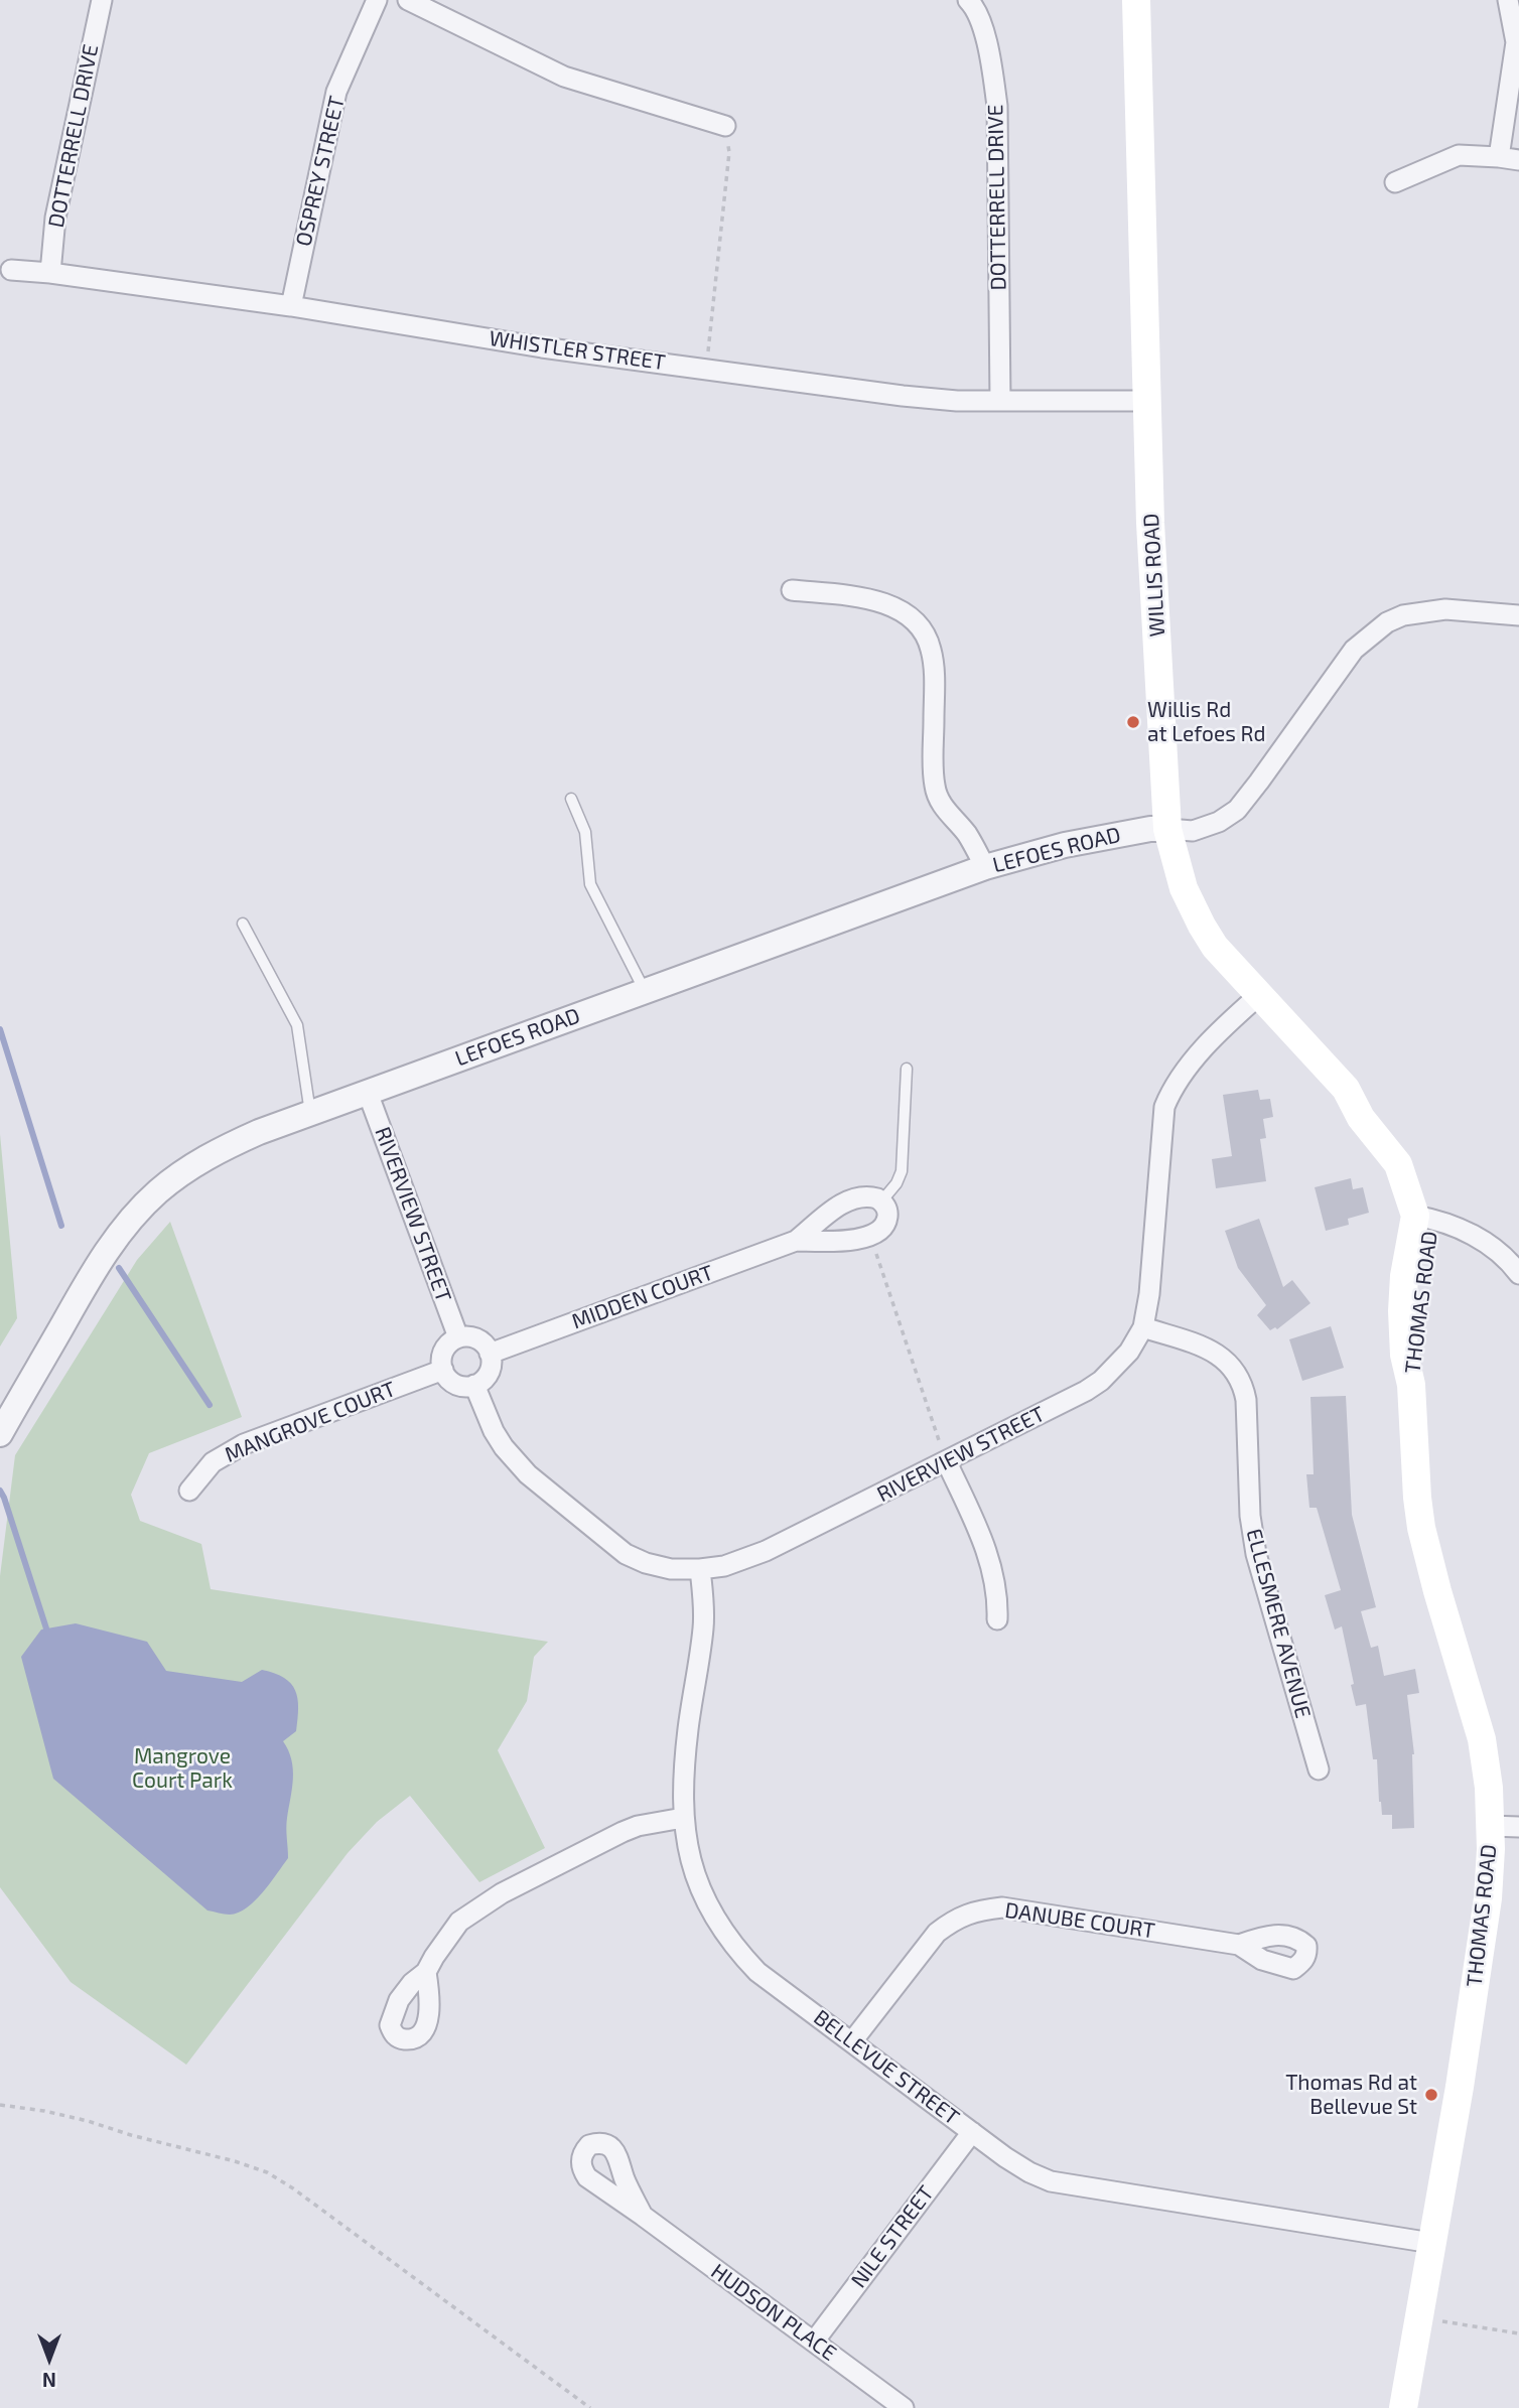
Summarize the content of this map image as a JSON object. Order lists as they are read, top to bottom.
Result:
{
  "streets": {
    "main road": ["WILLIS ROAD", "THOMAS ROAD"],
    "street": [
      "DOTTERRELL DRIVE",
      "OSPREY STREET",
      "WHISTLER STREET",
      "LEFOES ROAD",
      "RIVERVIEW STREET",
      "MIDDEN COURT",
      "MANGROVE COURT",
      "ELLESMERE AVENUE",
      "DANUBE COURT",
      "BELLEVUE STREET",
      "NILE STREET",
      "HUDSON PLACE"
    ]
  },
  "crossings": [
    ["DOTTERRELL DRIVE", "WHISTLER STREET"],
    ["OSPREY STREET", "WHISTLER STREET"],
    ["WHISTLER STREET", "WILLIS ROAD"],
    ["WILLIS ROAD", "LEFOES ROAD"],
    ["WILLIS ROAD", "RIVERVIEW STREET"],
    ["WILLIS ROAD", "THOMAS ROAD"],
    ["LEFOES ROAD", "RIVERVIEW STREET"],
    ["RIVERVIEW STREET", "MIDDEN COURT"],
    ["RIVERVIEW STREET", "MANGROVE COURT"],
    ["RIVERVIEW STREET", "ELLESMERE AVENUE"],
    ["RIVERVIEW STREET", "BELLEVUE STREET"],
    ["MIDDEN COURT", "MANGROVE COURT"],
    ["THOMAS ROAD", "BELLEVUE STREET"],
    ["DANUBE COURT", "BELLEVUE STREET"],
    ["BELLEVUE STREET", "NILE STREET"],
    ["NILE STREET", "HUDSON PLACE"]
  ],
  "parks": ["Mangrove Court Park"],
  "places": ["Willis Rd at Lefoes Rd", "Thomas Rd at Bellevue St"],
  "north": "bottom"
}
